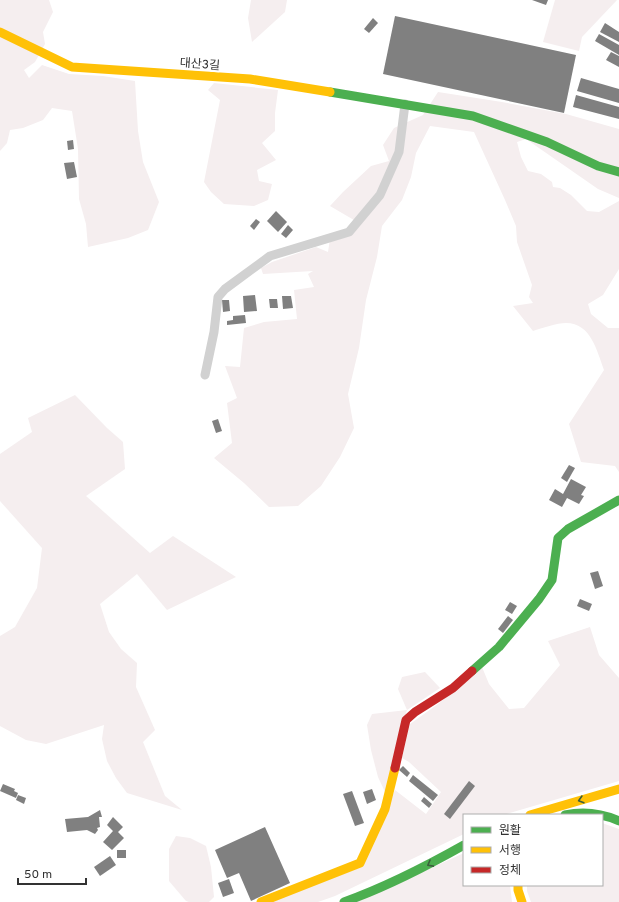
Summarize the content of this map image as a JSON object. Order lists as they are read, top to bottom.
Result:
{
  "streets": {
    "main road": ["대산3길"]
  },
  "legend": ["원활", "서행", "정체"],
  "scale_bar": "50 m"
}
